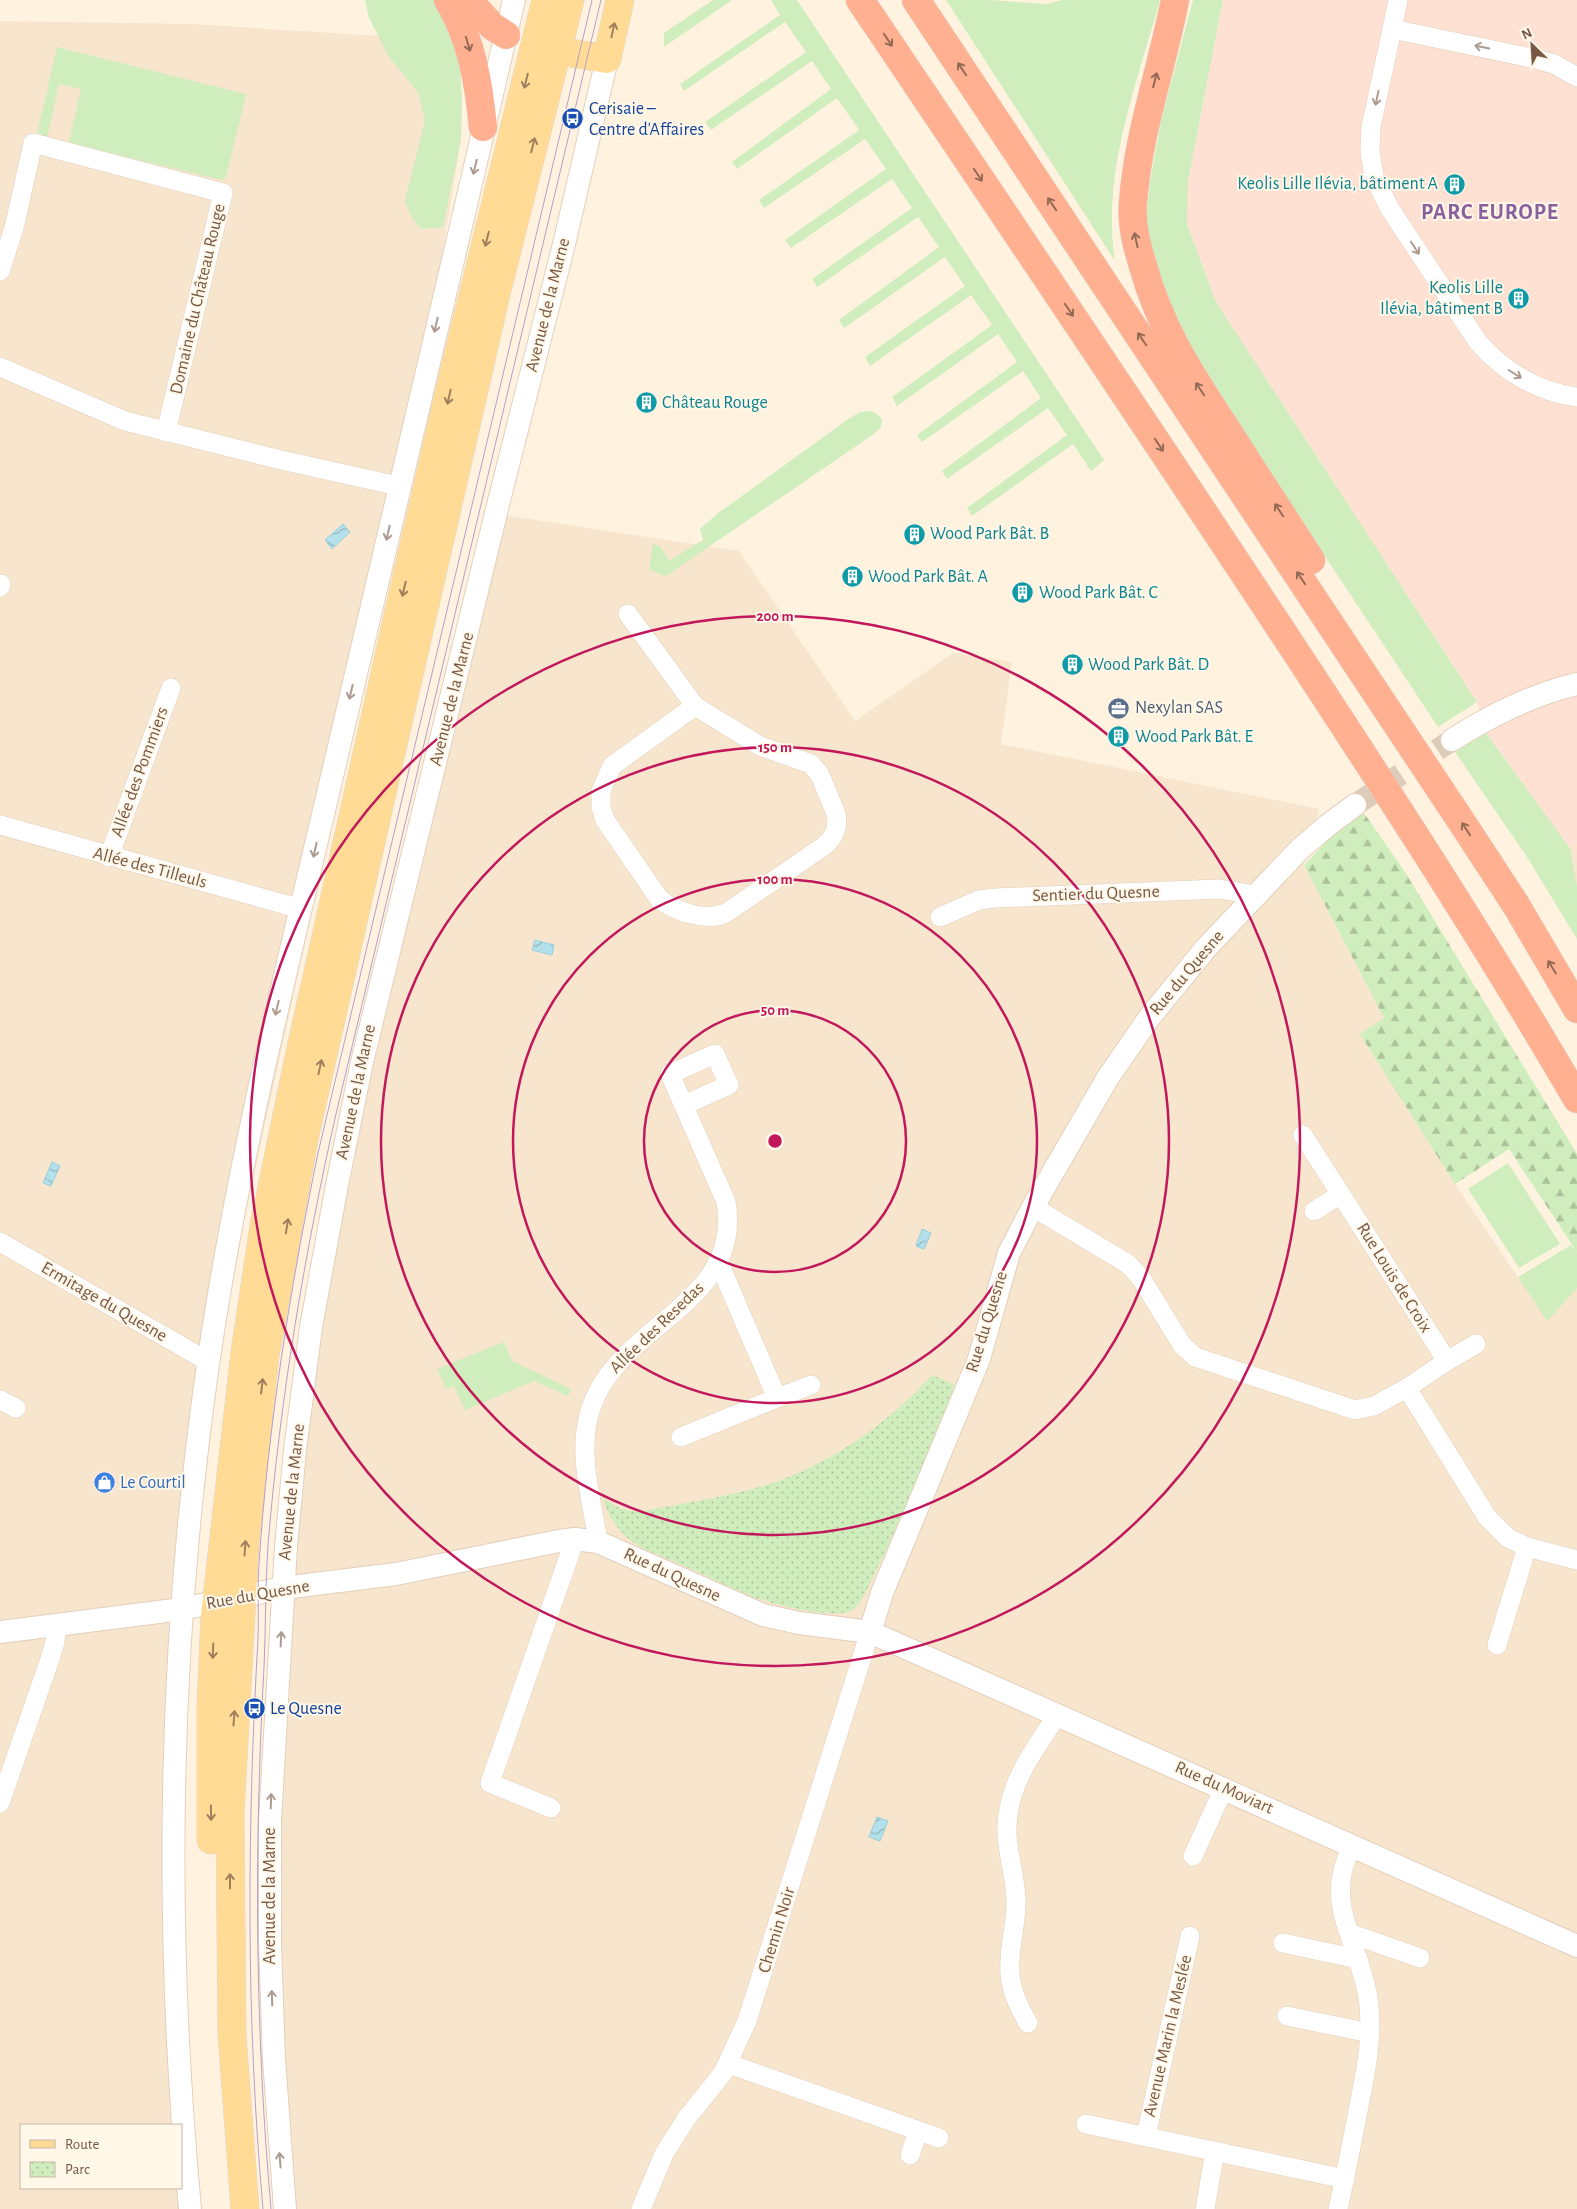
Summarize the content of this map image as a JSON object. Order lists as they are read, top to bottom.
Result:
{
  "streets": {
    "main road": ["Avenue de la Marne"],
    "street": [
      "Domaine du Château Rouge",
      "Allée des Pommiers",
      "Allée des Tilleuls",
      "Sentier du Quesne",
      "Rue du Quesne",
      "Rue Louis de Croix",
      "Ermitage du Quesne",
      "Allée des Resedas",
      "Rue du Moviart",
      "Chemin Noir",
      "Avenue Marin la Meslée"
    ]
  },
  "crossings": [
    ["Avenue de la Marne", "Rue du Quesne"],
    ["Allée des Pommiers", "Allée des Tilleuls"],
    ["Sentier du Quesne", "Rue du Quesne"],
    ["Rue du Quesne", "Allée des Resedas"],
    ["Rue du Quesne", "Rue du Moviart"],
    ["Rue du Quesne", "Chemin Noir"],
    ["Rue du Moviart", "Chemin Noir"]
  ],
  "districts": ["PARC EUROPE"],
  "places": {
    "bus stop": ["Cerisaie – Centre d'Affaires", "Le Quesne"],
    "building": [
      "Keolis Lille Ilévia, bâtiment A",
      "Keolis Lille Ilévia, bâtiment B",
      "Château Rouge",
      "Wood Park Bât. B",
      "Wood Park Bât. A",
      "Wood Park Bât. C",
      "Wood Park Bât. D",
      "Wood Park Bât. E"
    ],
    "office": ["Nexylan SAS"],
    "shop": ["Le Courtil"]
  },
  "legend": ["Route", "Parc"],
  "north": "top left",
  "rings": [
    "200 m",
    "150 m",
    "100 m",
    "50 m"
  ]
}
